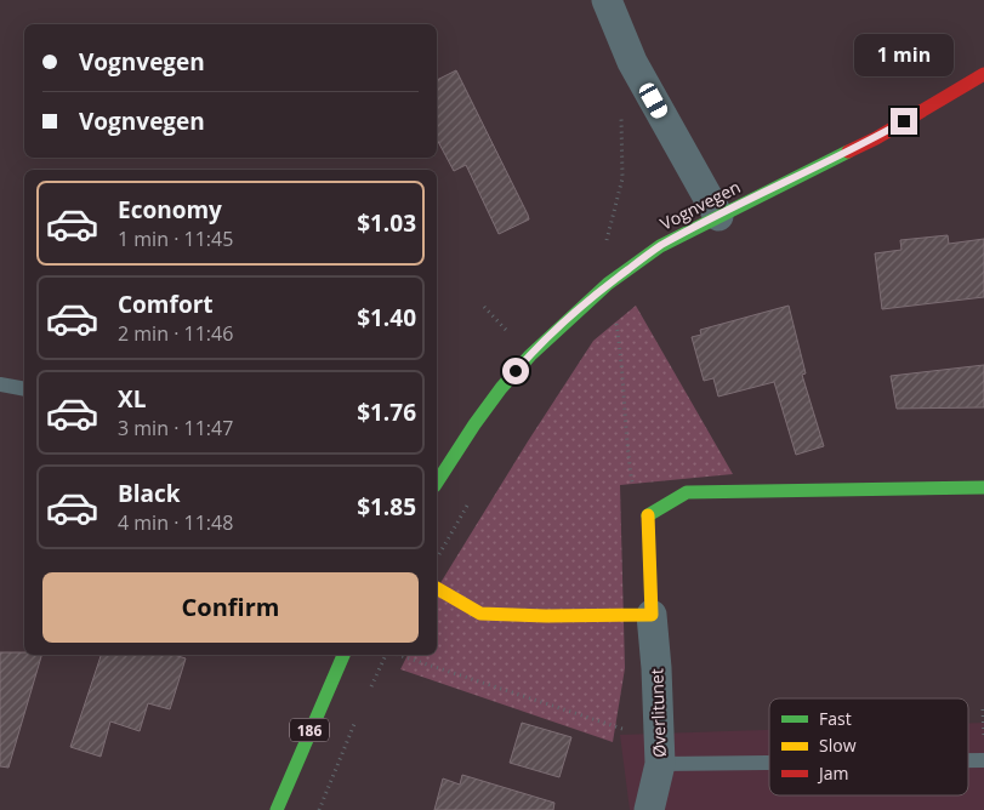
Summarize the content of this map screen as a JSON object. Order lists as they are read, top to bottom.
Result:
{
  "streets": {
    "main road": ["Vognvegen", "186"],
    "street": ["Øverlitunet"]
  },
  "legend": ["Fast", "Slow", "Jam"],
  "page": {
    "banner": ["Vognvegen", "Vognvegen"],
    "bubble": "1 min",
    "list": [
      {
        "name": "Economy",
        "note": "1 min · 11:45",
        "value": "$1.03"
      },
      {
        "name": "Comfort",
        "note": "2 min · 11:46",
        "value": "$1.40"
      },
      {
        "name": "XL",
        "note": "3 min · 11:47",
        "value": "$1.76"
      },
      {
        "name": "Black",
        "note": "4 min · 11:48",
        "value": "$1.85"
      }
    ],
    "buttons": "Confirm"
  }
}
